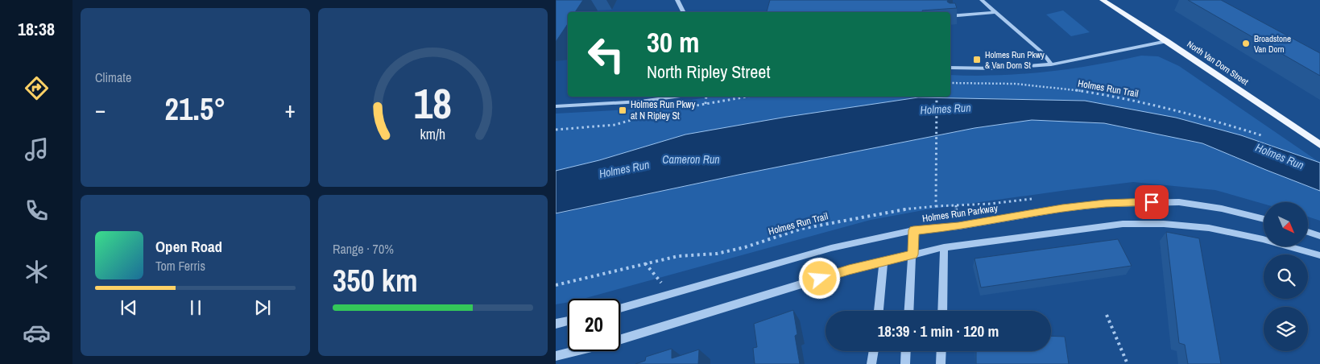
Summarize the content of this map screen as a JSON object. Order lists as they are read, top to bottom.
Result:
{
  "streets": {
    "main road": ["North Van Dorn Street"],
    "street": ["Holmes Run Parkway"],
    "path": ["Holmes Run Trail"]
  },
  "water": ["Holmes Run", "Cameron Run"],
  "places": {
    "other": ["Broadstone Van Dorn"],
    "transit": ["Holmes Run Pkwy & Van Dorn St", "Holmes Run Pkwy at N Ripley St"]
  },
  "north": "bottom right",
  "page": {
    "tabs": "18:38",
    "tile": [
      "Climate",
      ["Range · 70%", "350 km"]
    ],
    "turn": ["30 m", "North Ripley Street"],
    "heat": ["−", "21.5°", "+"],
    "song": ["Open Road", "Tom Ferris"],
    "limit": "20",
    "trip": "18:39 · 1 min · 120 m",
    "gauge": ["18", "km/h"]
  }
}
